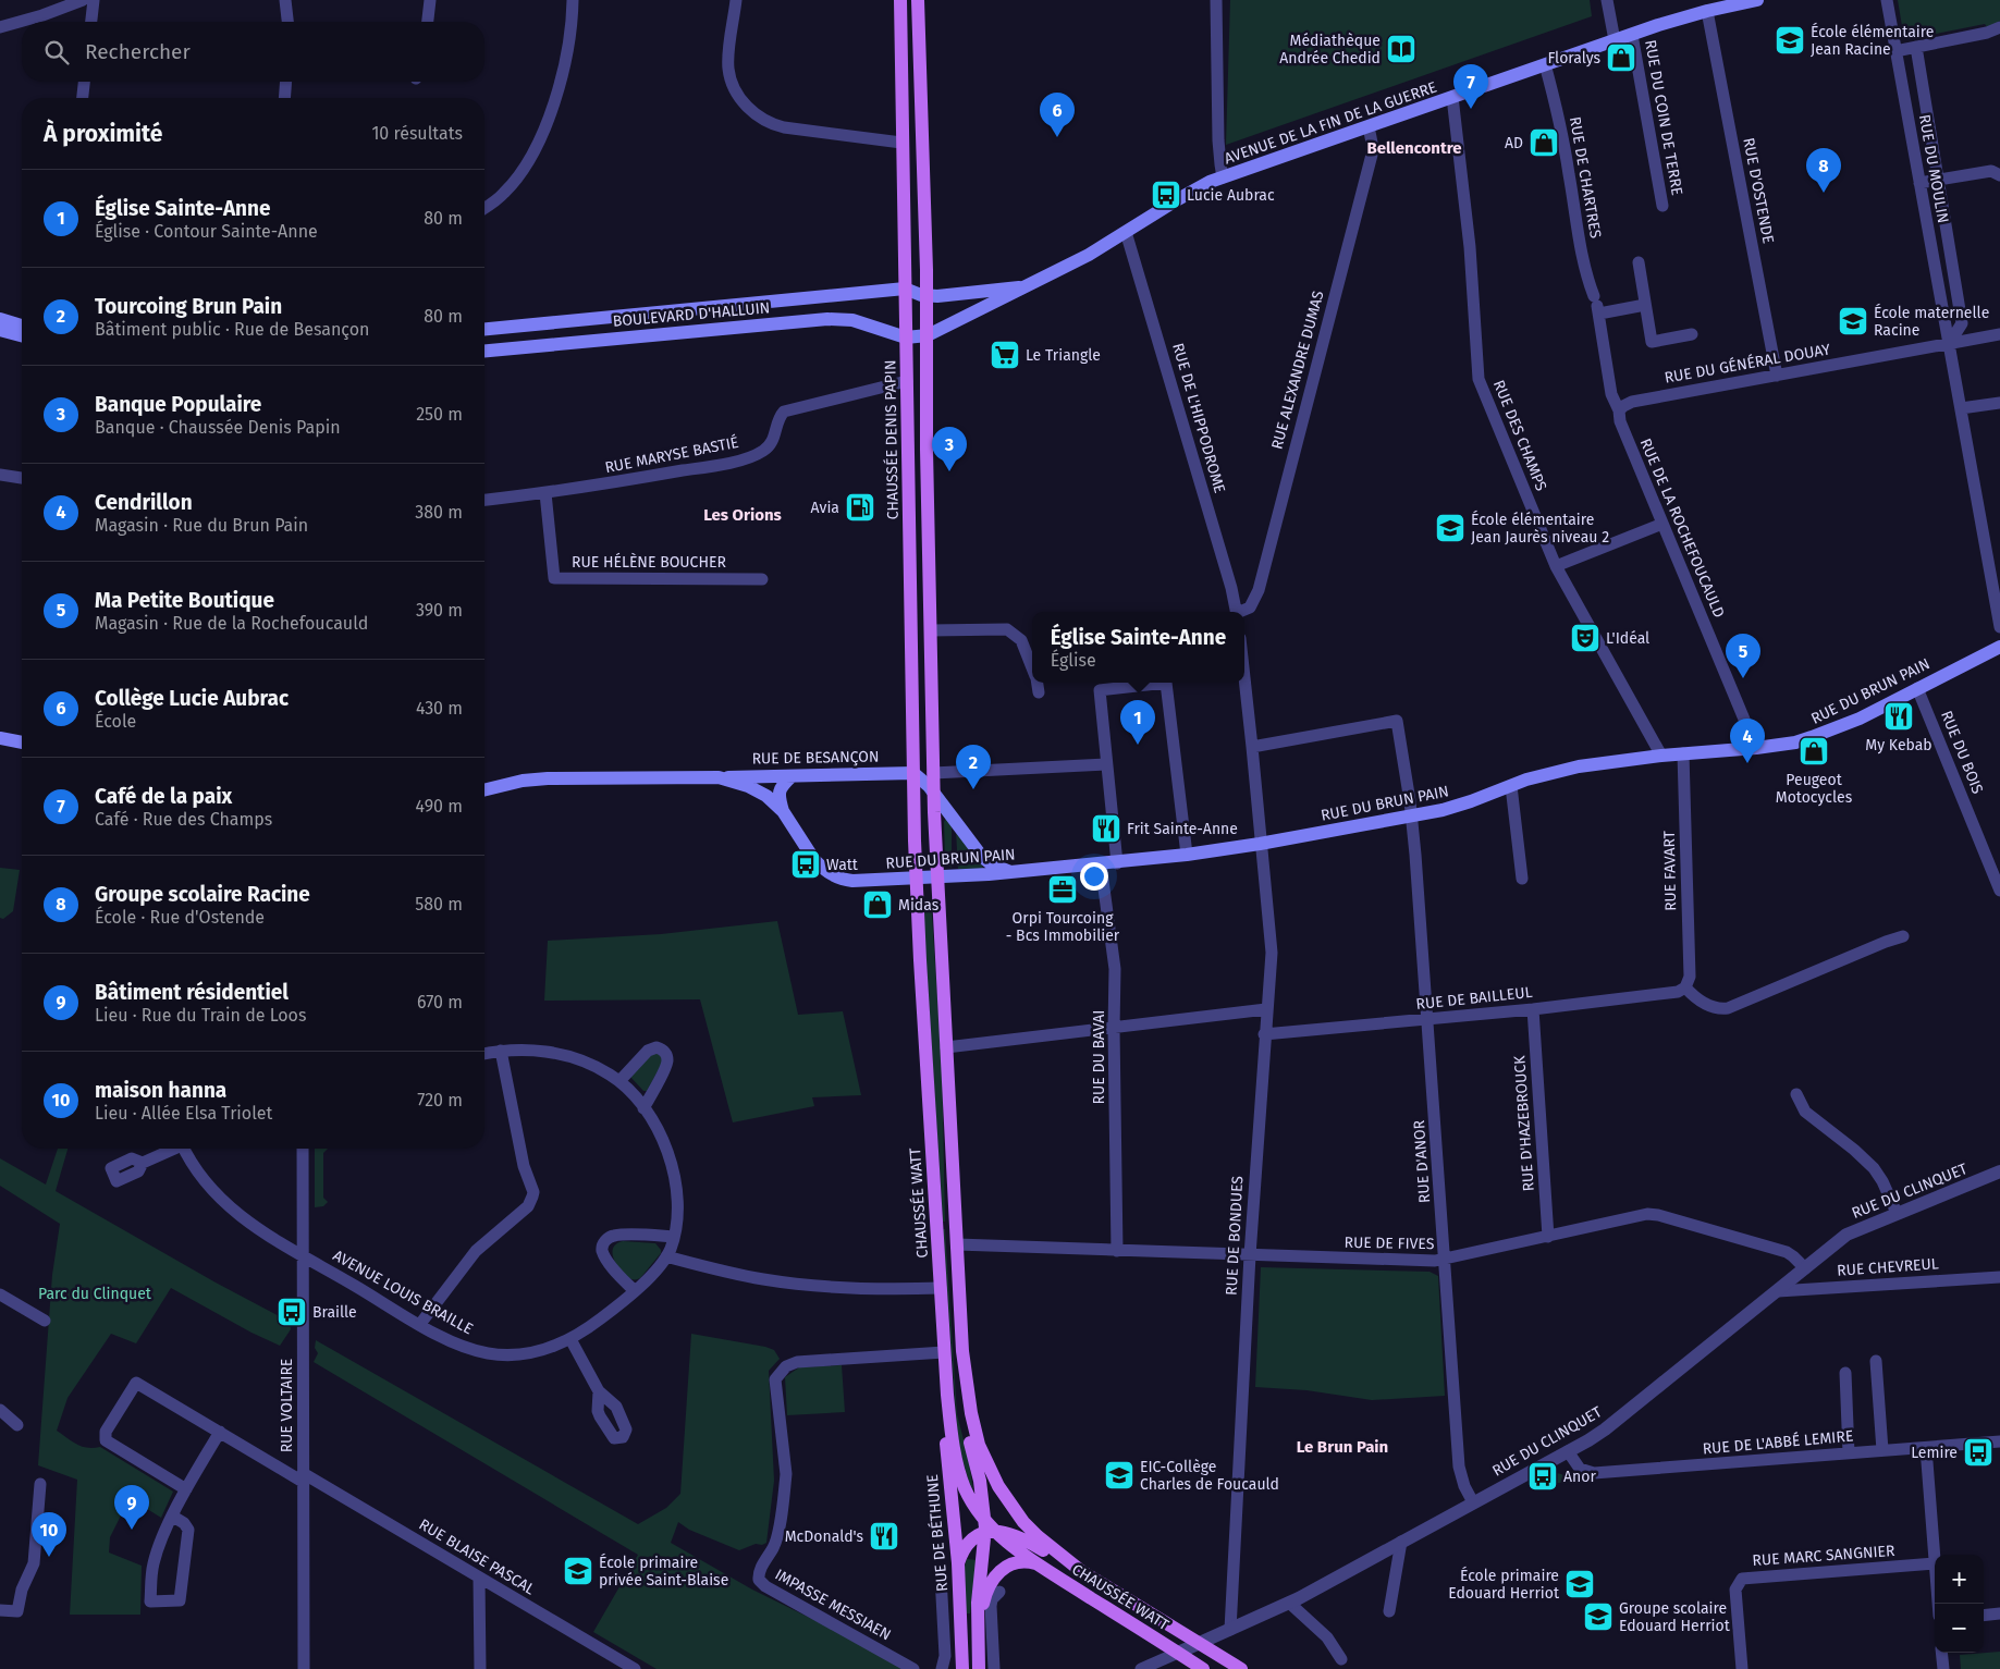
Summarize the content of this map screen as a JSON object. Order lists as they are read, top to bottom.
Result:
{
  "streets": {
    "main road": [
      "AVENUE DE LA FIN DE LA GUERRE",
      "BOULEVARD D'HALLUIN",
      "CHAUSSÉE DENIS PAPIN",
      "RUE DU BRUN PAIN",
      "RUE DE BESANÇON",
      "CHAUSSÉE WATT",
      "RUE DE BÉTHUNE"
    ],
    "street": [
      "RUE DU COIN DE TERRE",
      "RUE DU MOULIN",
      "RUE DE CHARTRES",
      "RUE D'OSTENDE",
      "RUE DU GÉNÉRAL DOUAY",
      "RUE ALEXANDRE DUMAS",
      "RUE DE L'HIPPODROME",
      "RUE DES CHAMPS",
      "RUE MARYSE BASTIÉ",
      "RUE DE LA ROCHEFOUCAULD",
      "RUE HÉLÈNE BOUCHER",
      "RUE DU BOIS",
      "RUE FAVART",
      "RUE DE BAILLEUL",
      "RUE DU BAVAI",
      "RUE D'HAZEBROUCK",
      "RUE D'ANOR",
      "RUE DU CLINQUET",
      "RUE DE BONDUES",
      "RUE DE FIVES",
      "RUE CHEVREUL",
      "AVENUE LOUIS BRAILLE",
      "RUE VOLTAIRE",
      "RUE DE L'ABBÉ LEMIRE",
      "RUE MARC SANGNIER",
      "RUE BLAISE PASCAL",
      "IMPASSE MESSIAEN"
    ]
  },
  "crossings": [
    ["RUE DU COIN DE TERRE", "AVENUE DE LA FIN DE LA GUERRE"],
    ["AVENUE DE LA FIN DE LA GUERRE", "RUE DE CHARTRES"],
    ["AVENUE DE LA FIN DE LA GUERRE", "RUE D'OSTENDE"],
    ["AVENUE DE LA FIN DE LA GUERRE", "BOULEVARD D'HALLUIN"],
    ["AVENUE DE LA FIN DE LA GUERRE", "RUE ALEXANDRE DUMAS"],
    ["AVENUE DE LA FIN DE LA GUERRE", "RUE DE L'HIPPODROME"],
    ["AVENUE DE LA FIN DE LA GUERRE", "RUE DES CHAMPS"],
    ["AVENUE DE LA FIN DE LA GUERRE", "CHAUSSÉE DENIS PAPIN"],
    ["RUE DU MOULIN", "RUE DU GÉNÉRAL DOUAY"],
    ["RUE DE CHARTRES", "RUE DU GÉNÉRAL DOUAY"],
    ["RUE DE CHARTRES", "RUE DE LA ROCHEFOUCAULD"],
    ["RUE D'OSTENDE", "RUE DU GÉNÉRAL DOUAY"],
    ["BOULEVARD D'HALLUIN", "CHAUSSÉE DENIS PAPIN"],
    ["RUE DU GÉNÉRAL DOUAY", "RUE DE LA ROCHEFOUCAULD"],
    ["RUE DES CHAMPS", "RUE DU BRUN PAIN"],
    ["CHAUSSÉE DENIS PAPIN", "RUE MARYSE BASTIÉ"],
    ["CHAUSSÉE DENIS PAPIN", "RUE DU BRUN PAIN"],
    ["CHAUSSÉE DENIS PAPIN", "RUE DE BESANÇON"],
    ["CHAUSSÉE DENIS PAPIN", "CHAUSSÉE WATT"],
    ["RUE MARYSE BASTIÉ", "RUE HÉLÈNE BOUCHER"],
    ["RUE DE LA ROCHEFOUCAULD", "RUE DU BRUN PAIN"],
    ["RUE DU BRUN PAIN", "RUE DU BOIS"],
    ["RUE DU BRUN PAIN", "RUE DE BESANÇON"],
    ["RUE DU BRUN PAIN", "RUE FAVART"],
    ["RUE DU BRUN PAIN", "RUE DU BAVAI"],
    ["RUE DU BRUN PAIN", "RUE D'ANOR"],
    ["RUE DU BRUN PAIN", "CHAUSSÉE WATT"],
    ["RUE DU BRUN PAIN", "RUE DE BONDUES"],
    ["RUE FAVART", "RUE DE BAILLEUL"],
    ["RUE DE BAILLEUL", "RUE D'HAZEBROUCK"],
    ["RUE DE BAILLEUL", "RUE D'ANOR"],
    ["RUE DE BAILLEUL", "RUE DE BONDUES"],
    ["RUE DU BAVAI", "RUE DE FIVES"],
    ["RUE D'HAZEBROUCK", "RUE DE FIVES"],
    ["RUE D'ANOR", "RUE DU CLINQUET"],
    ["RUE D'ANOR", "RUE DE FIVES"],
    ["RUE DU CLINQUET", "CHAUSSÉE WATT"],
    ["RUE DU CLINQUET", "RUE DE BONDUES"],
    ["RUE DU CLINQUET", "RUE DE FIVES"],
    ["RUE DU CLINQUET", "RUE CHEVREUL"],
    ["RUE DU CLINQUET", "RUE DE L'ABBÉ LEMIRE"],
    ["CHAUSSÉE WATT", "RUE DE FIVES"],
    ["CHAUSSÉE WATT", "RUE DE BÉTHUNE"],
    ["CHAUSSÉE WATT", "IMPASSE MESSIAEN"],
    ["RUE DE BONDUES", "RUE DE FIVES"],
    ["AVENUE LOUIS BRAILLE", "RUE VOLTAIRE"],
    ["RUE VOLTAIRE", "RUE BLAISE PASCAL"]
  ],
  "districts": ["Bellencontre", "Les Orions", "Le Brun Pain"],
  "parks": ["Parc du Clinquet"],
  "places": {
    "school or university": [
      "École élémentaire Jean Racine",
      "École maternelle Racine",
      "École élémentaire Jean Jaurès niveau 2",
      "EIC-Collège Charles de Foucauld",
      "École primaire privée Saint-Blaise",
      "École primaire Edouard Herriot",
      "Groupe scolaire Edouard Herriot"
    ],
    "library": ["Médiathèque Andrée Chedid"],
    "shop": [
      "Floralys",
      "AD",
      "Peugeot Motocycles",
      "Midas"
    ],
    "bus stop": [
      "Lucie Aubrac",
      "Watt",
      "Braille",
      "Lemire",
      "Anor"
    ],
    "supermarket": ["Le Triangle"],
    "fuel station": ["Avia"],
    "theatre": ["L'Idéal"],
    "restaurant": ["My Kebab", "Frit Sainte-Anne", "McDonald's"],
    "office": ["Orpi Tourcoing - Bcs Immobilier"]
  },
  "page": {
    "search": "Rechercher",
    "pins": [
      "7",
      "6",
      "8",
      "3",
      "5",
      "1",
      "4",
      "2",
      "9",
      "10"
    ],
    "heading": ["À proximité", "10 résultats"],
    "list": [
      {
        "mark": "1",
        "name": "Église Sainte-Anne",
        "note": "Église · Contour Sainte-Anne",
        "value": "80 m"
      },
      {
        "mark": "2",
        "name": "Tourcoing Brun Pain",
        "note": "Bâtiment public · Rue de Besançon",
        "value": "80 m"
      },
      {
        "mark": "3",
        "name": "Banque Populaire",
        "note": "Banque · Chaussée Denis Papin",
        "value": "250 m"
      },
      {
        "mark": "4",
        "name": "Cendrillon",
        "note": "Magasin · Rue du Brun Pain",
        "value": "380 m"
      },
      {
        "mark": "5",
        "name": "Ma Petite Boutique",
        "note": "Magasin · Rue de la Rochefoucauld",
        "value": "390 m"
      },
      {
        "mark": "6",
        "name": "Collège Lucie Aubrac",
        "note": "École",
        "value": "430 m"
      },
      {
        "mark": "7",
        "name": "Café de la paix",
        "note": "Café · Rue des Champs",
        "value": "490 m"
      },
      {
        "mark": "8",
        "name": "Groupe scolaire Racine",
        "note": "École · Rue d'Ostende",
        "value": "580 m"
      },
      {
        "mark": "9",
        "name": "Bâtiment résidentiel",
        "note": "Lieu · Rue du Train de Loos",
        "value": "670 m"
      },
      {
        "mark": "10",
        "name": "maison hanna",
        "note": "Lieu · Allée Elsa Triolet",
        "value": "720 m"
      }
    ],
    "popup": ["Église Sainte-Anne", "Église"],
    "map_buttons": ["+", "−"]
  }
}
